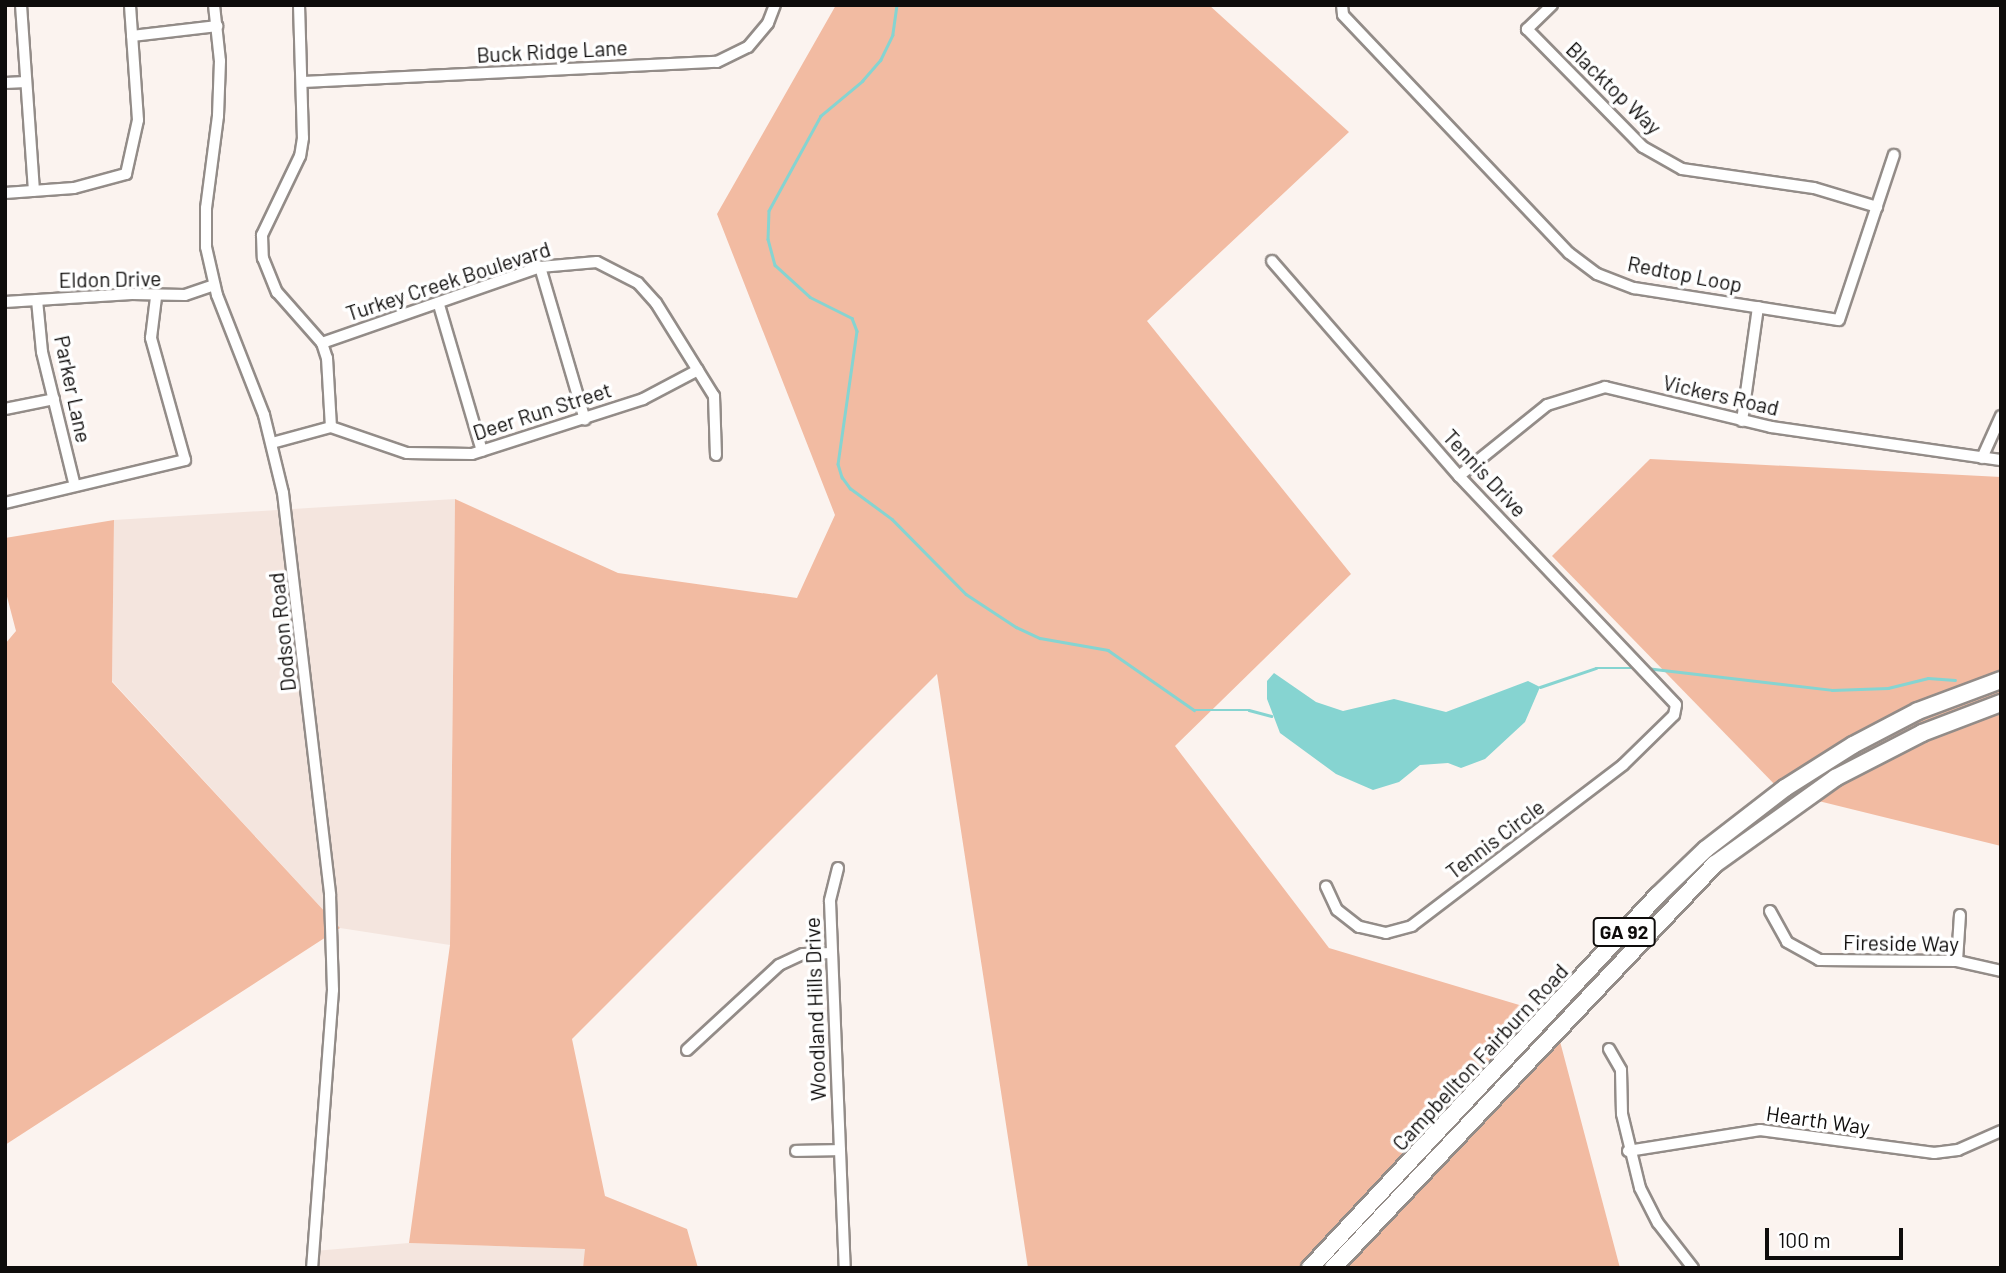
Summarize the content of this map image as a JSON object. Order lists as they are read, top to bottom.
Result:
{
  "streets": {
    "main road": ["GA 92", "Campbellton Fairburn Road"],
    "street": [
      "Buck Ridge Lane",
      "Blacktop Way",
      "Redtop Loop",
      "Eldon Drive",
      "Turkey Creek Boulevard",
      "Parker Lane",
      "Vickers Road",
      "Deer Run Street",
      "Tennis Drive",
      "Dodson Road",
      "Tennis Circle",
      "Fireside Way",
      "Woodland Hills Drive",
      "Hearth Way"
    ]
  },
  "crossings": [
    ["Blacktop Way", "Redtop Loop"],
    ["Eldon Drive", "Parker Lane"],
    ["Eldon Drive", "Dodson Road"],
    ["Turkey Creek Boulevard", "Deer Run Street"],
    ["Vickers Road", "Tennis Drive"],
    ["Tennis Drive", "Tennis Circle"]
  ],
  "scale_bar": "100 m"
}
